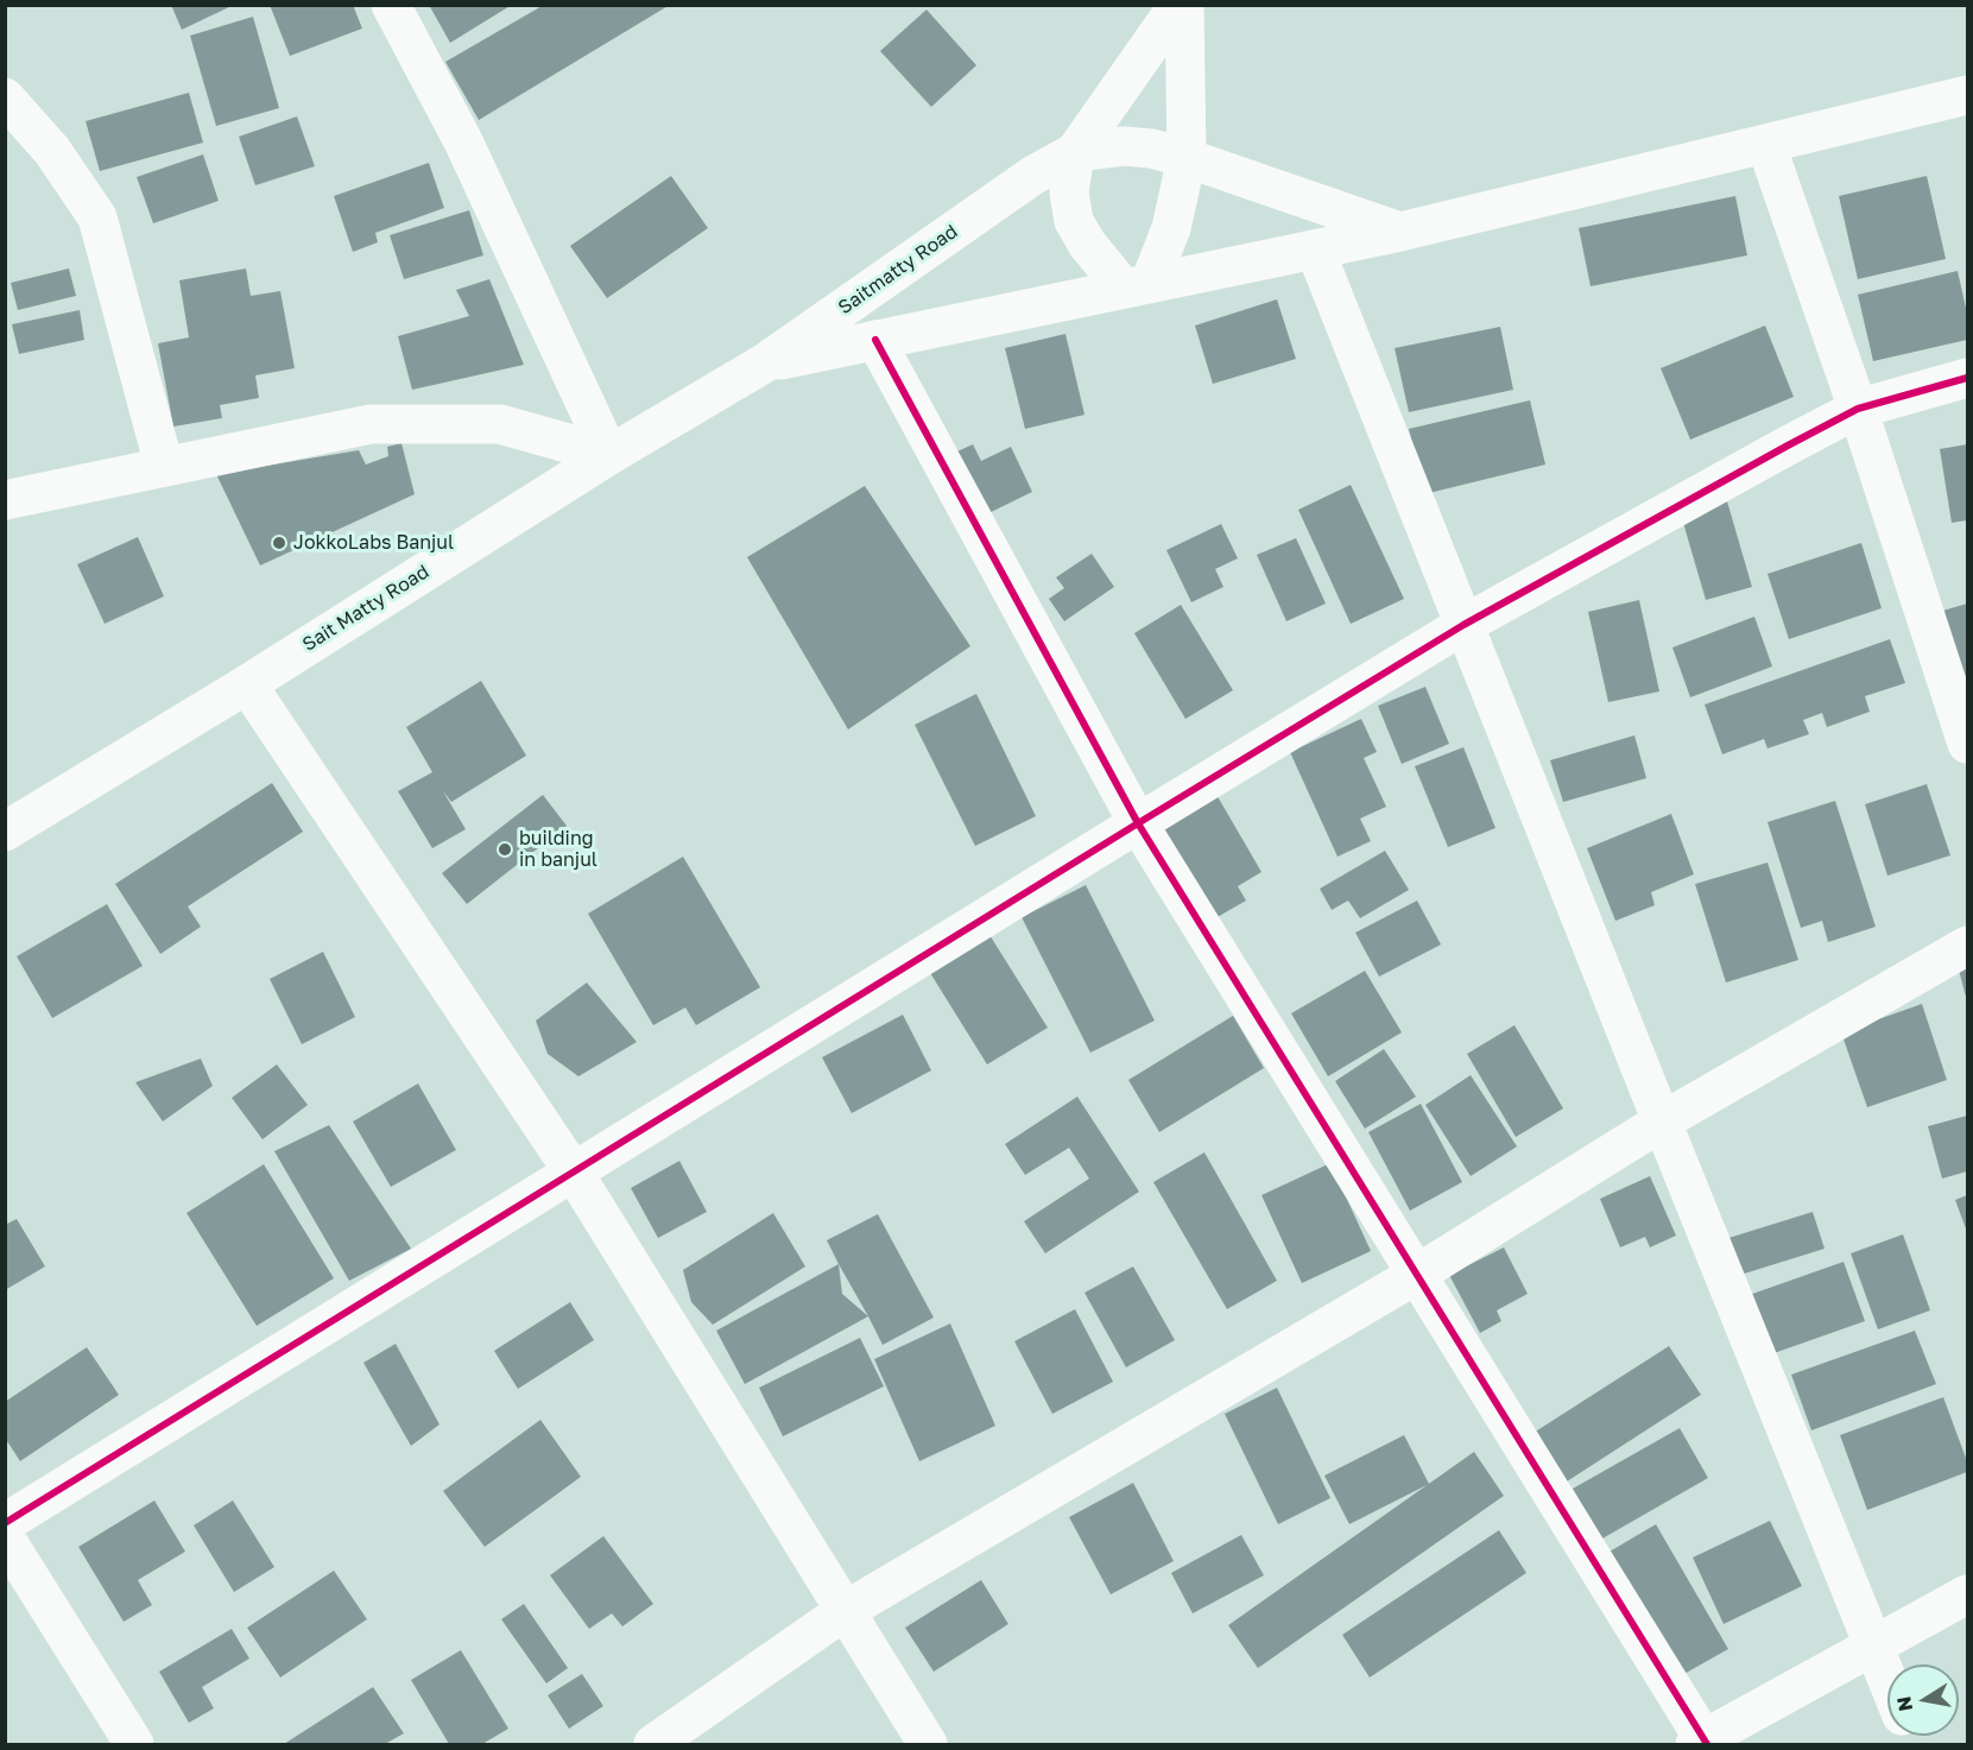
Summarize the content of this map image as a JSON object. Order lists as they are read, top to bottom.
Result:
{
  "streets": {
    "street": ["Saitmatty Road", "Sait Matty Road"]
  },
  "crossings": [
    ["Saitmatty Road", "Sait Matty Road"]
  ],
  "places": ["JokkoLabs Banjul", "building in banjul"],
  "north": "left"
}
